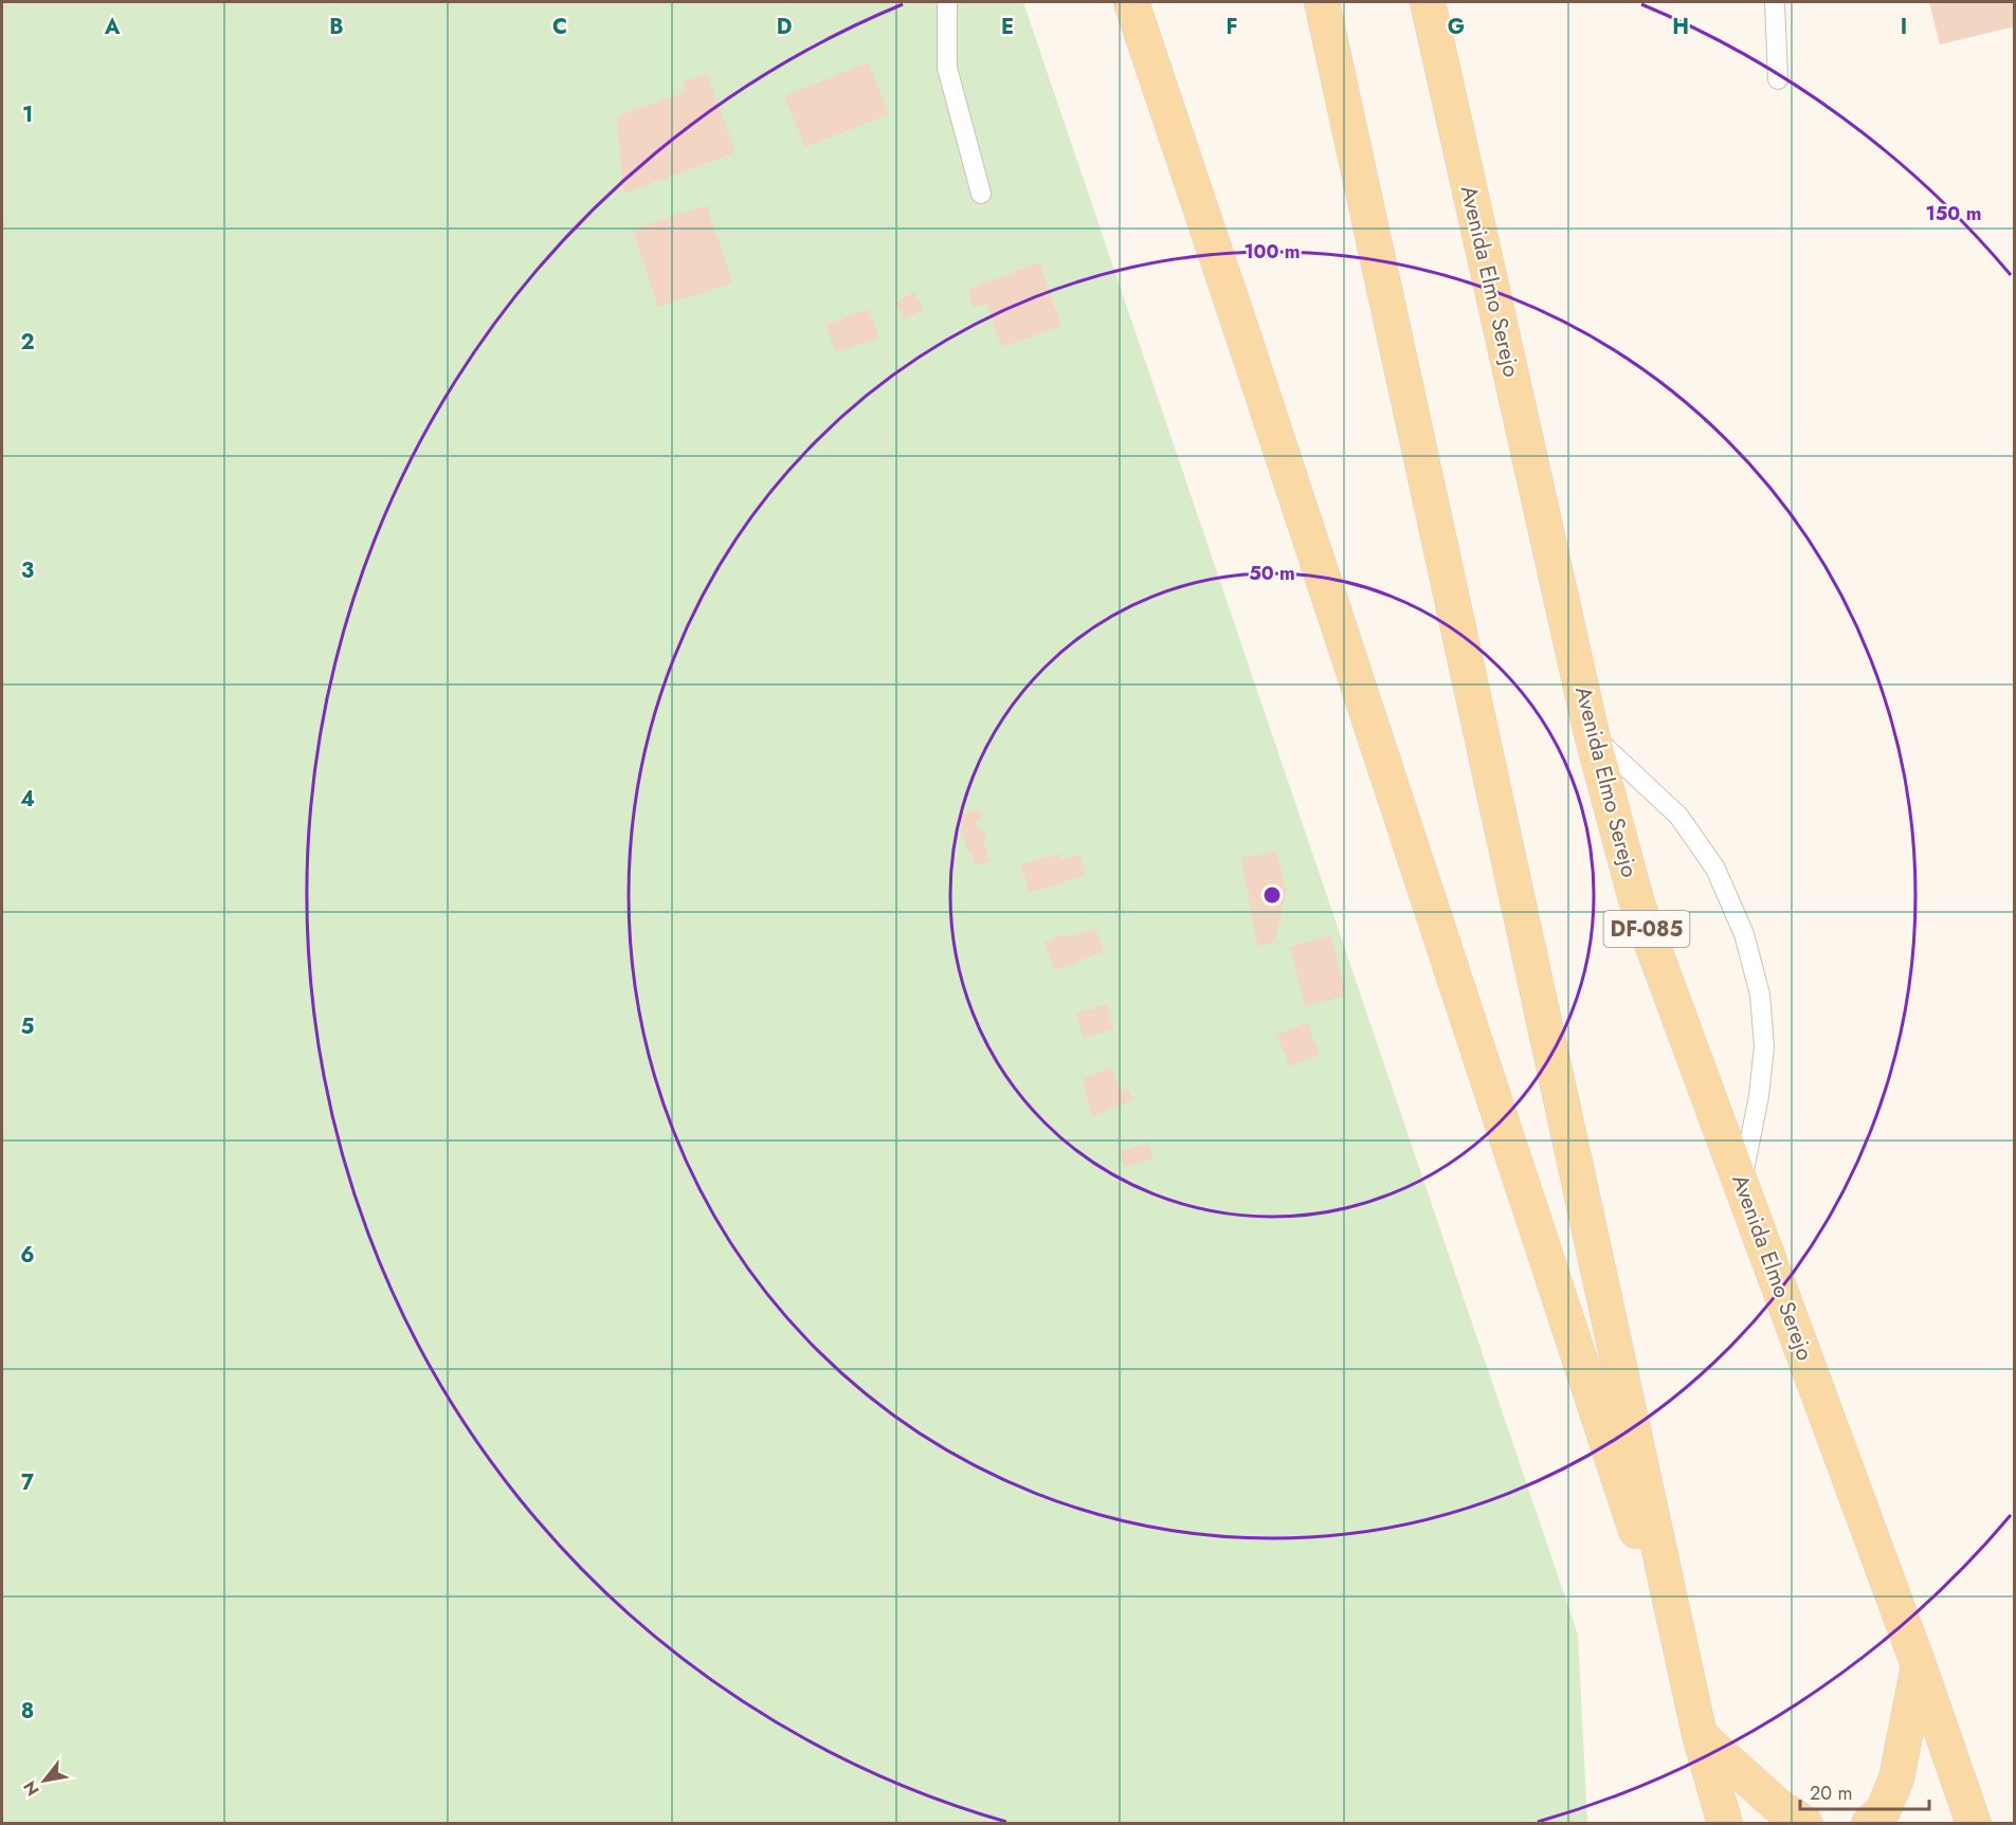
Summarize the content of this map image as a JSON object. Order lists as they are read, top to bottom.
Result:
{
  "streets": {
    "main road": ["Avenida Elmo Serejo", "DF-085"]
  },
  "scale_bar": "20 m",
  "north": "bottom left",
  "grid": {
    "columns": [
      "A",
      "B",
      "C",
      "D",
      "E",
      "F",
      "G",
      "H",
      "I"
    ],
    "rows": [
      "1",
      "2",
      "3",
      "4",
      "5",
      "6",
      "7",
      "8"
    ]
  },
  "rings": ["150 m", "100 m", "50 m"]
}
